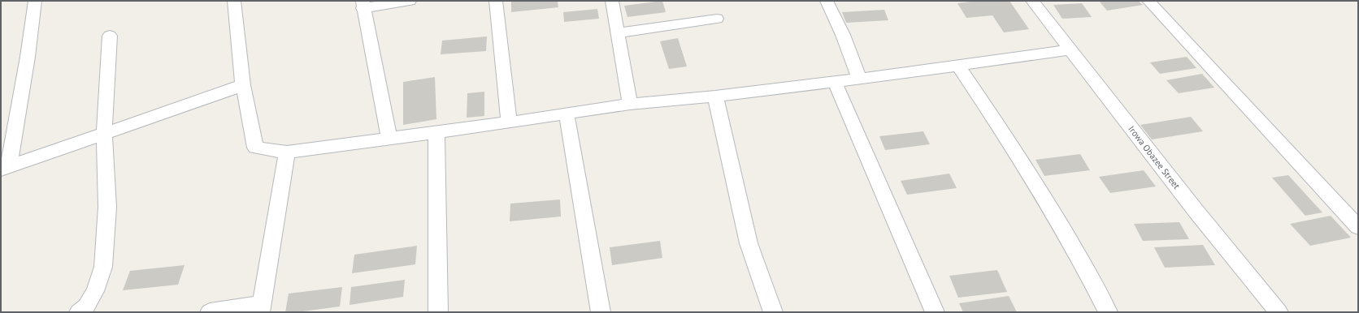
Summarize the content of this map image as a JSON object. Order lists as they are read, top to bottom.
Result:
{
  "streets": {
    "street": ["Irowa Obazee Street"]
  }
}
